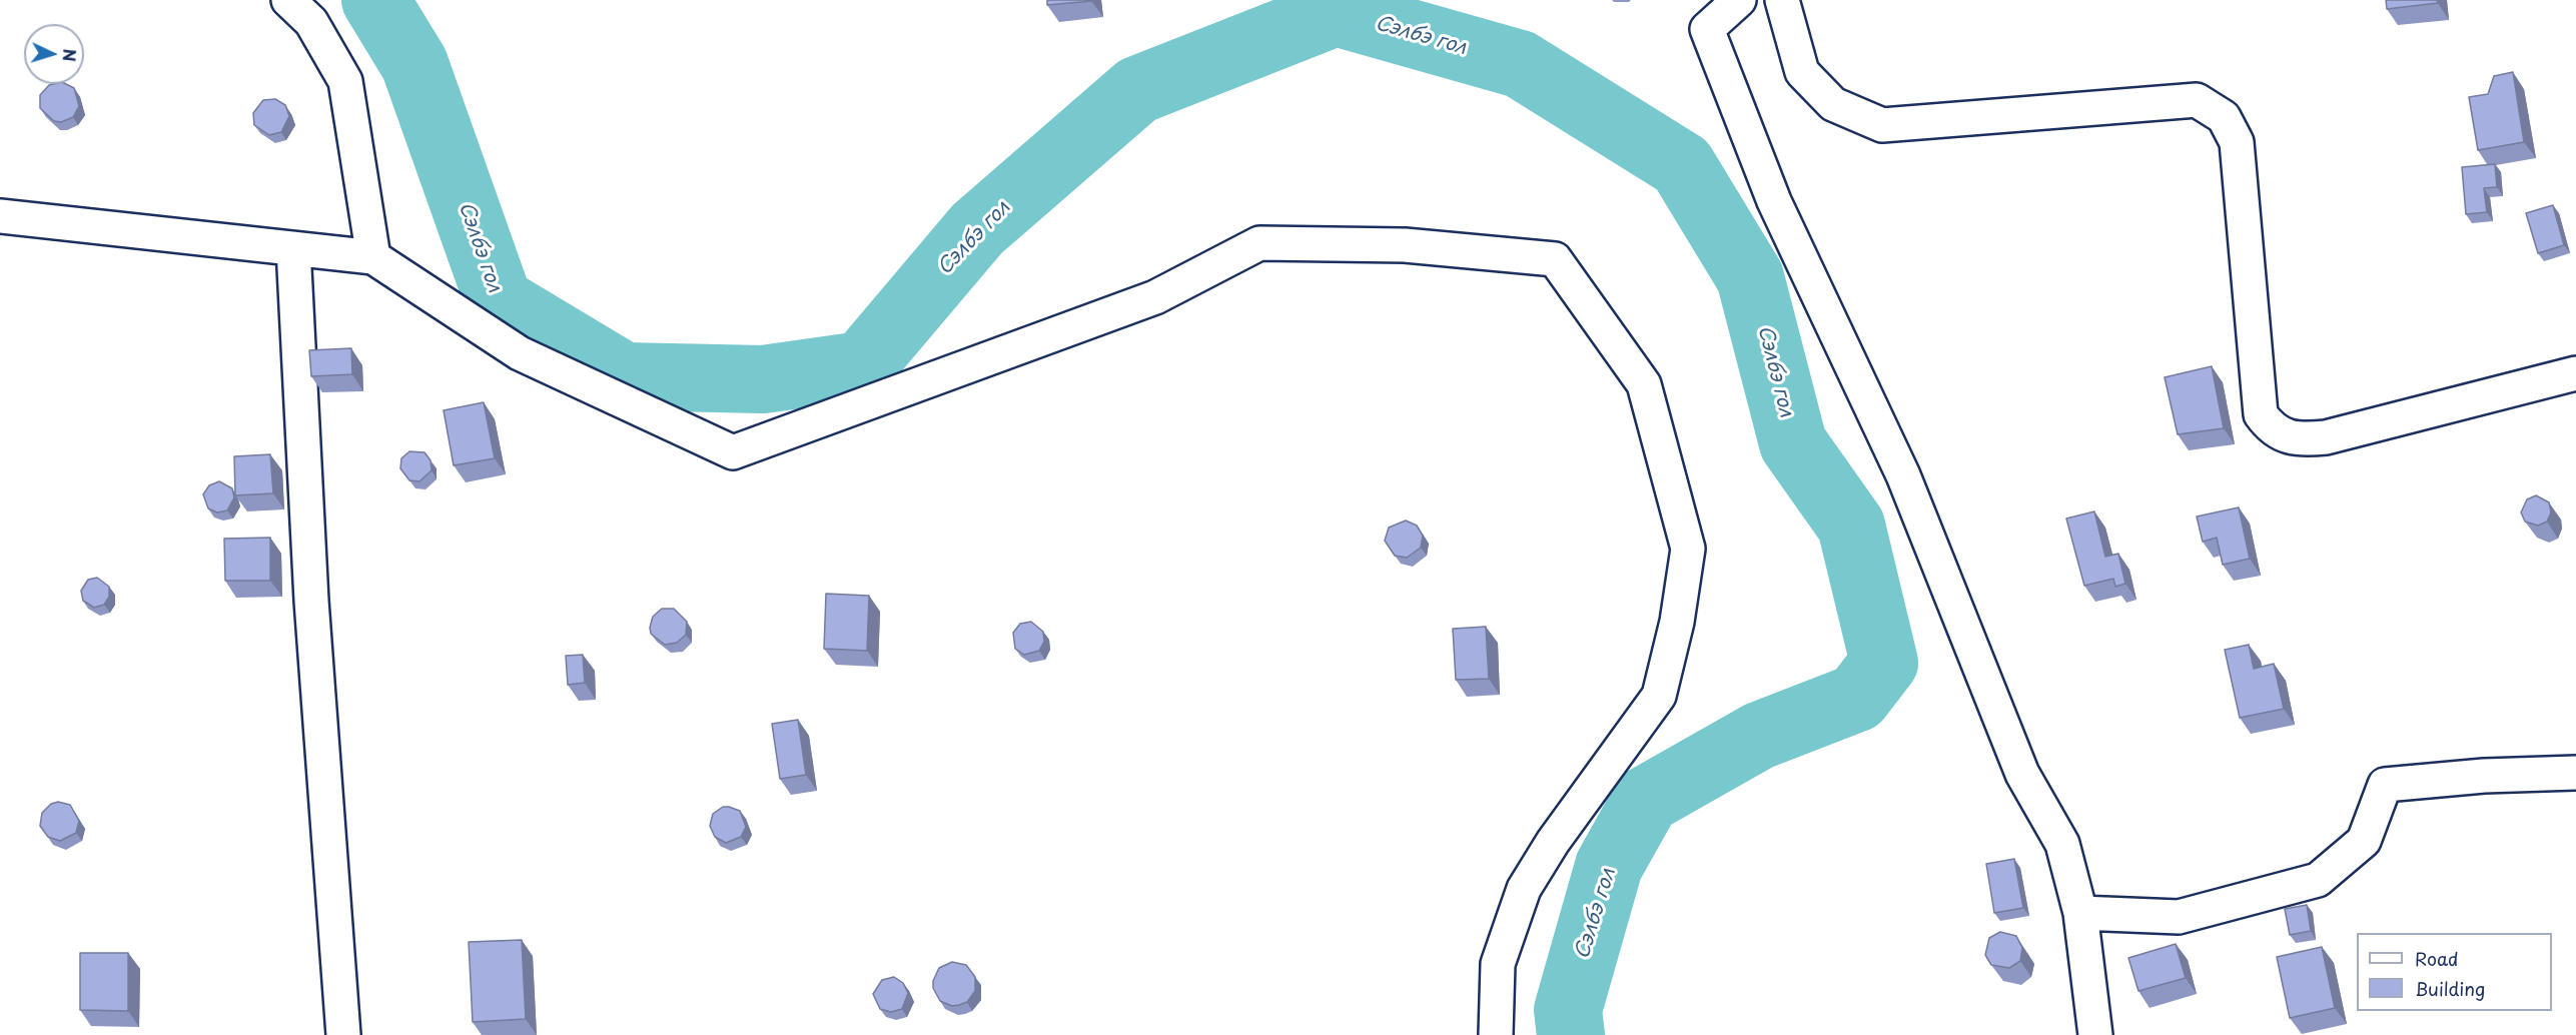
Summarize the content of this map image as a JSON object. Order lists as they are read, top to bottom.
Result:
{
  "water": ["Сэлбэ гол"],
  "legend": ["Road", "Building"],
  "north": "right"
}
